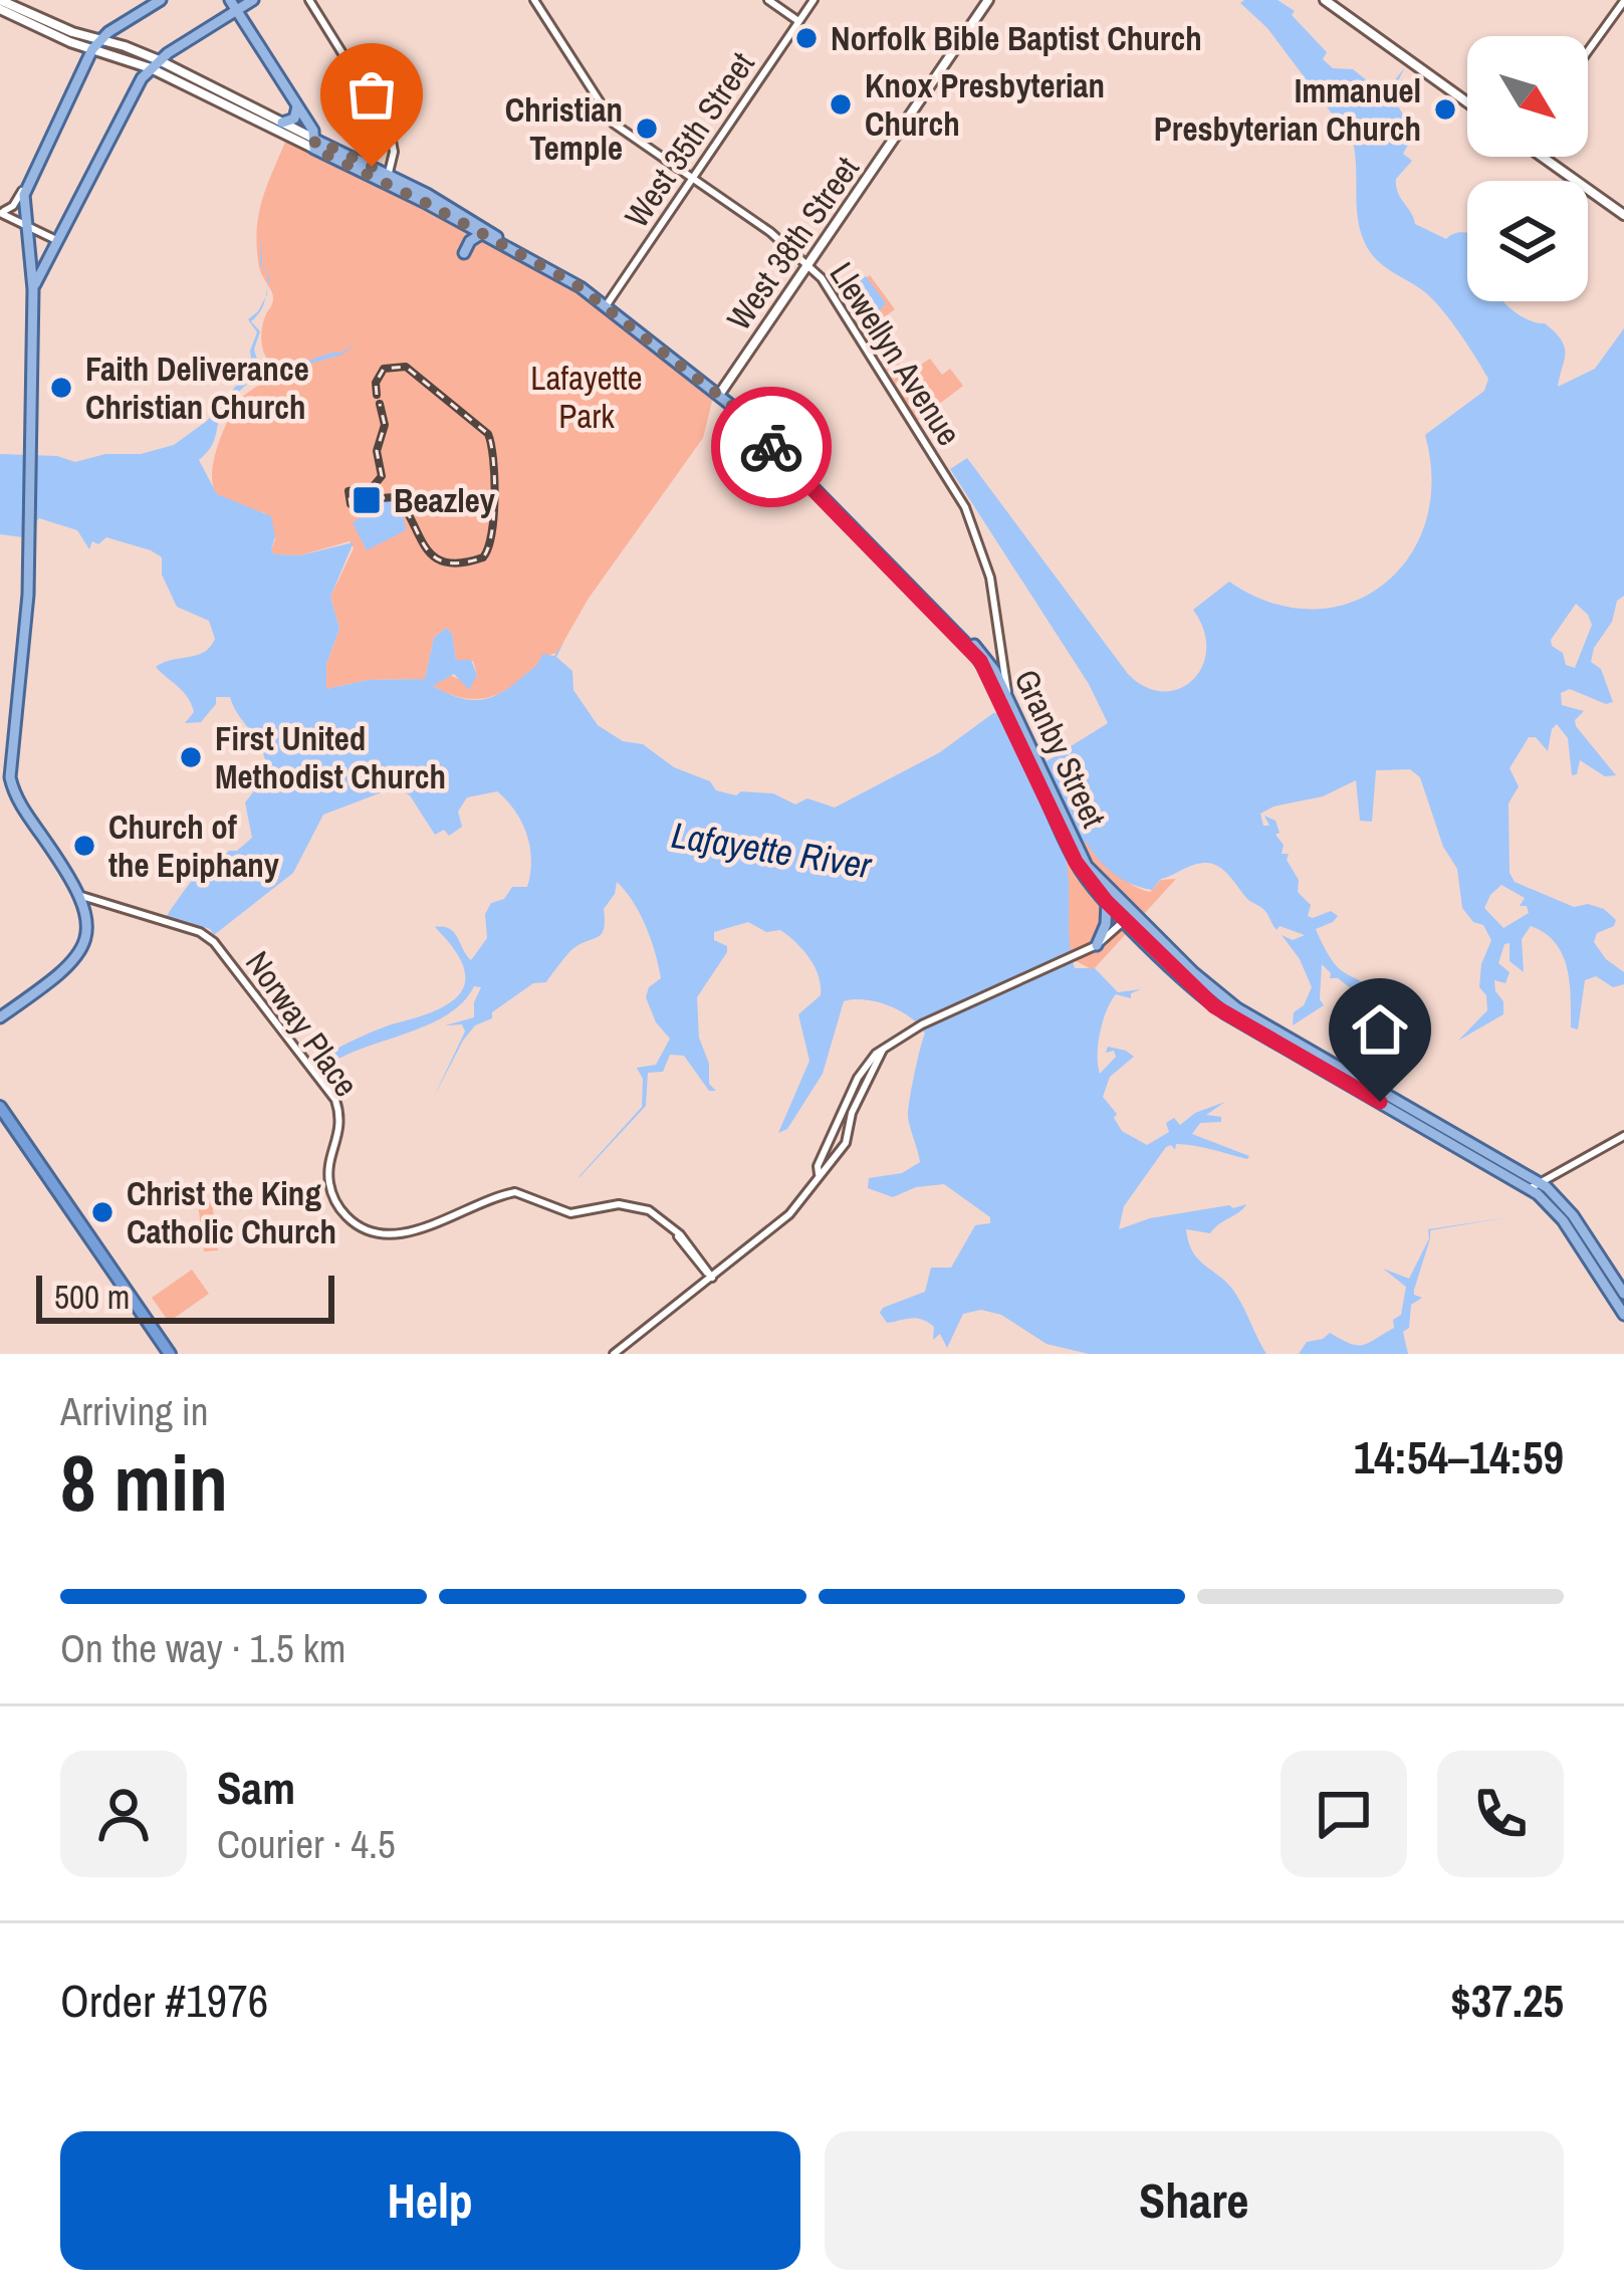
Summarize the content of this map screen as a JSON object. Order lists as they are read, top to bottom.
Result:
{
  "streets": {
    "main road": ["West 38th Street", "Granby Street"],
    "street": ["West 35th Street", "Llewellyn Avenue", "Norway Place"]
  },
  "crossings": [
    ["West 35th Street", "Llewellyn Avenue"],
    ["West 35th Street", "Granby Street"],
    ["West 38th Street", "Llewellyn Avenue"],
    ["West 38th Street", "Granby Street"],
    ["Llewellyn Avenue", "Granby Street"]
  ],
  "water": ["Lafayette River"],
  "parks": ["Lafayette Park"],
  "places": {
    "other": [
      "Norfolk Bible Baptist Church",
      "Knox Presbyterian Church",
      "Immanuel Presbyterian Church",
      "Christian Temple",
      "Faith Deliverance Christian Church",
      "First United Methodist Church",
      "Church of the Epiphany",
      "Christ the King Catholic Church"
    ],
    "transit": ["Beazley"]
  },
  "scale_bar": "500 m",
  "north": "bottom right",
  "page": {
    "scale": "500 m",
    "heading": ["8 min", "Arriving in", "14:54–14:59"],
    "panel": [
      "Sam",
      "Courier · 4.5",
      "Order #1976",
      "$37.25"
    ],
    "bar": "On the way · 1.5 km",
    "buttons": ["Help", "Share"]
  }
}
